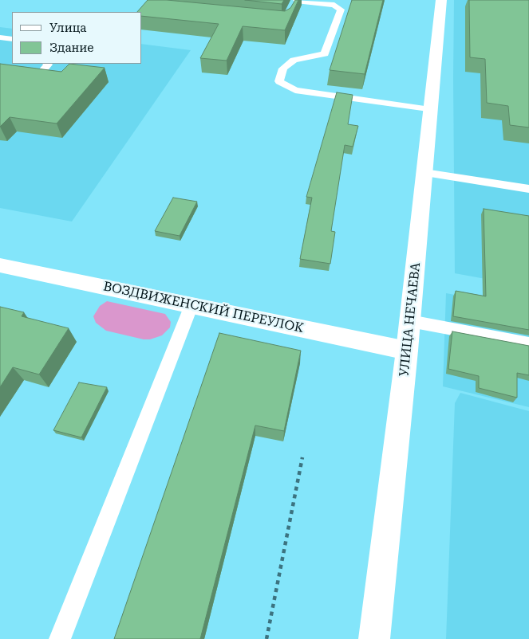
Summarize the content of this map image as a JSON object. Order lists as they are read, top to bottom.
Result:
{
  "streets": {
    "street": ["ВОЗДВИЖЕНСКИЙ ПЕРЕУЛОК", "УЛИЦА НЕЧАЕВА"]
  },
  "crossings": [
    ["ВОЗДВИЖЕНСКИЙ ПЕРЕУЛОК", "УЛИЦА НЕЧАЕВА"]
  ],
  "legend": ["Улица", "Здание"]
}
